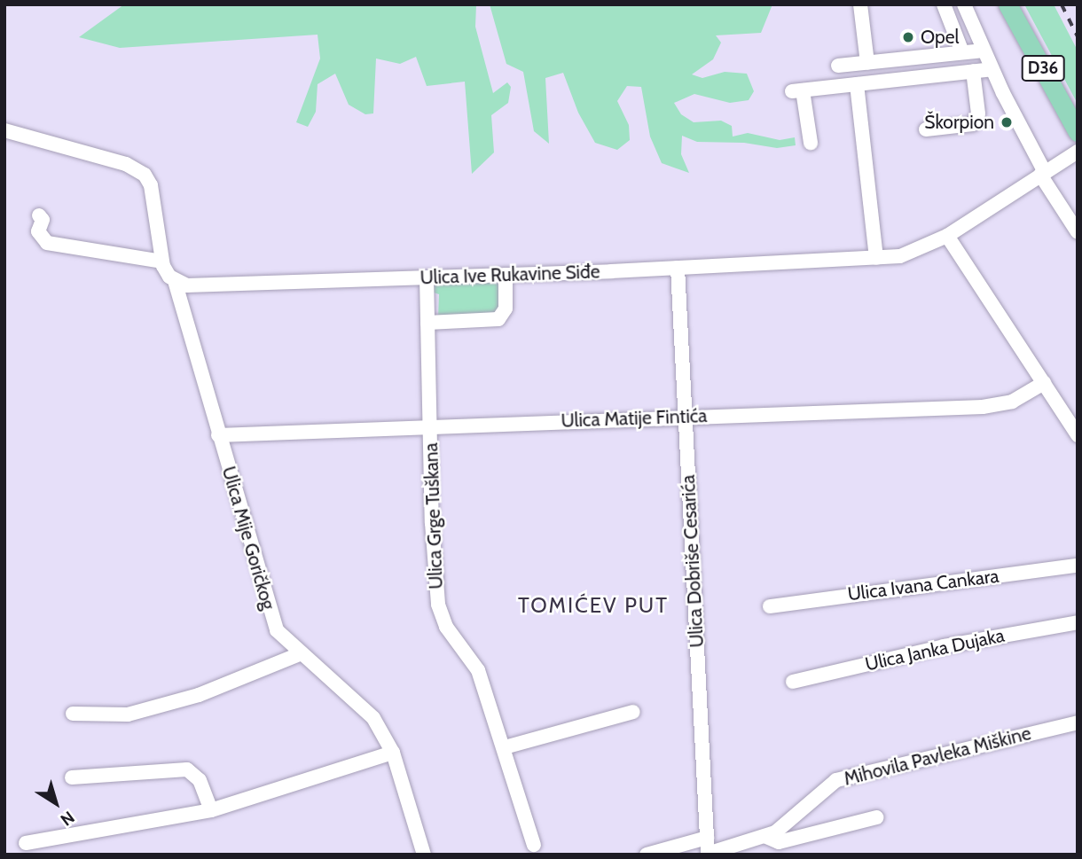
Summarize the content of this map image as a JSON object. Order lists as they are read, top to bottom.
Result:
{
  "streets": {
    "main road": ["D36"],
    "street": [
      "Ulica Ive Rukavine Siđe",
      "Ulica Matije Fintića",
      "Ulica Grge Tuškana",
      "Ulica Mije Goričkog",
      "Ulica Dobriše Cesarića",
      "Ulica Ivana Cankara",
      "Ulica Janka Dujaka",
      "Mihovila Pavleka Miškine"
    ]
  },
  "crossings": [
    ["Ulica Ive Rukavine Siđe", "Ulica Grge Tuškana"],
    ["Ulica Ive Rukavine Siđe", "Ulica Mije Goričkog"],
    ["Ulica Ive Rukavine Siđe", "Ulica Dobriše Cesarića"],
    ["Ulica Matije Fintića", "Ulica Grge Tuškana"],
    ["Ulica Matije Fintića", "Ulica Mije Goričkog"],
    ["Ulica Matije Fintića", "Ulica Dobriše Cesarića"],
    ["Ulica Dobriše Cesarića", "Mihovila Pavleka Miškine"]
  ],
  "districts": ["TOMIĆEV PUT"],
  "places": ["Opel", "Škorpion"],
  "north": "bottom right"
}
